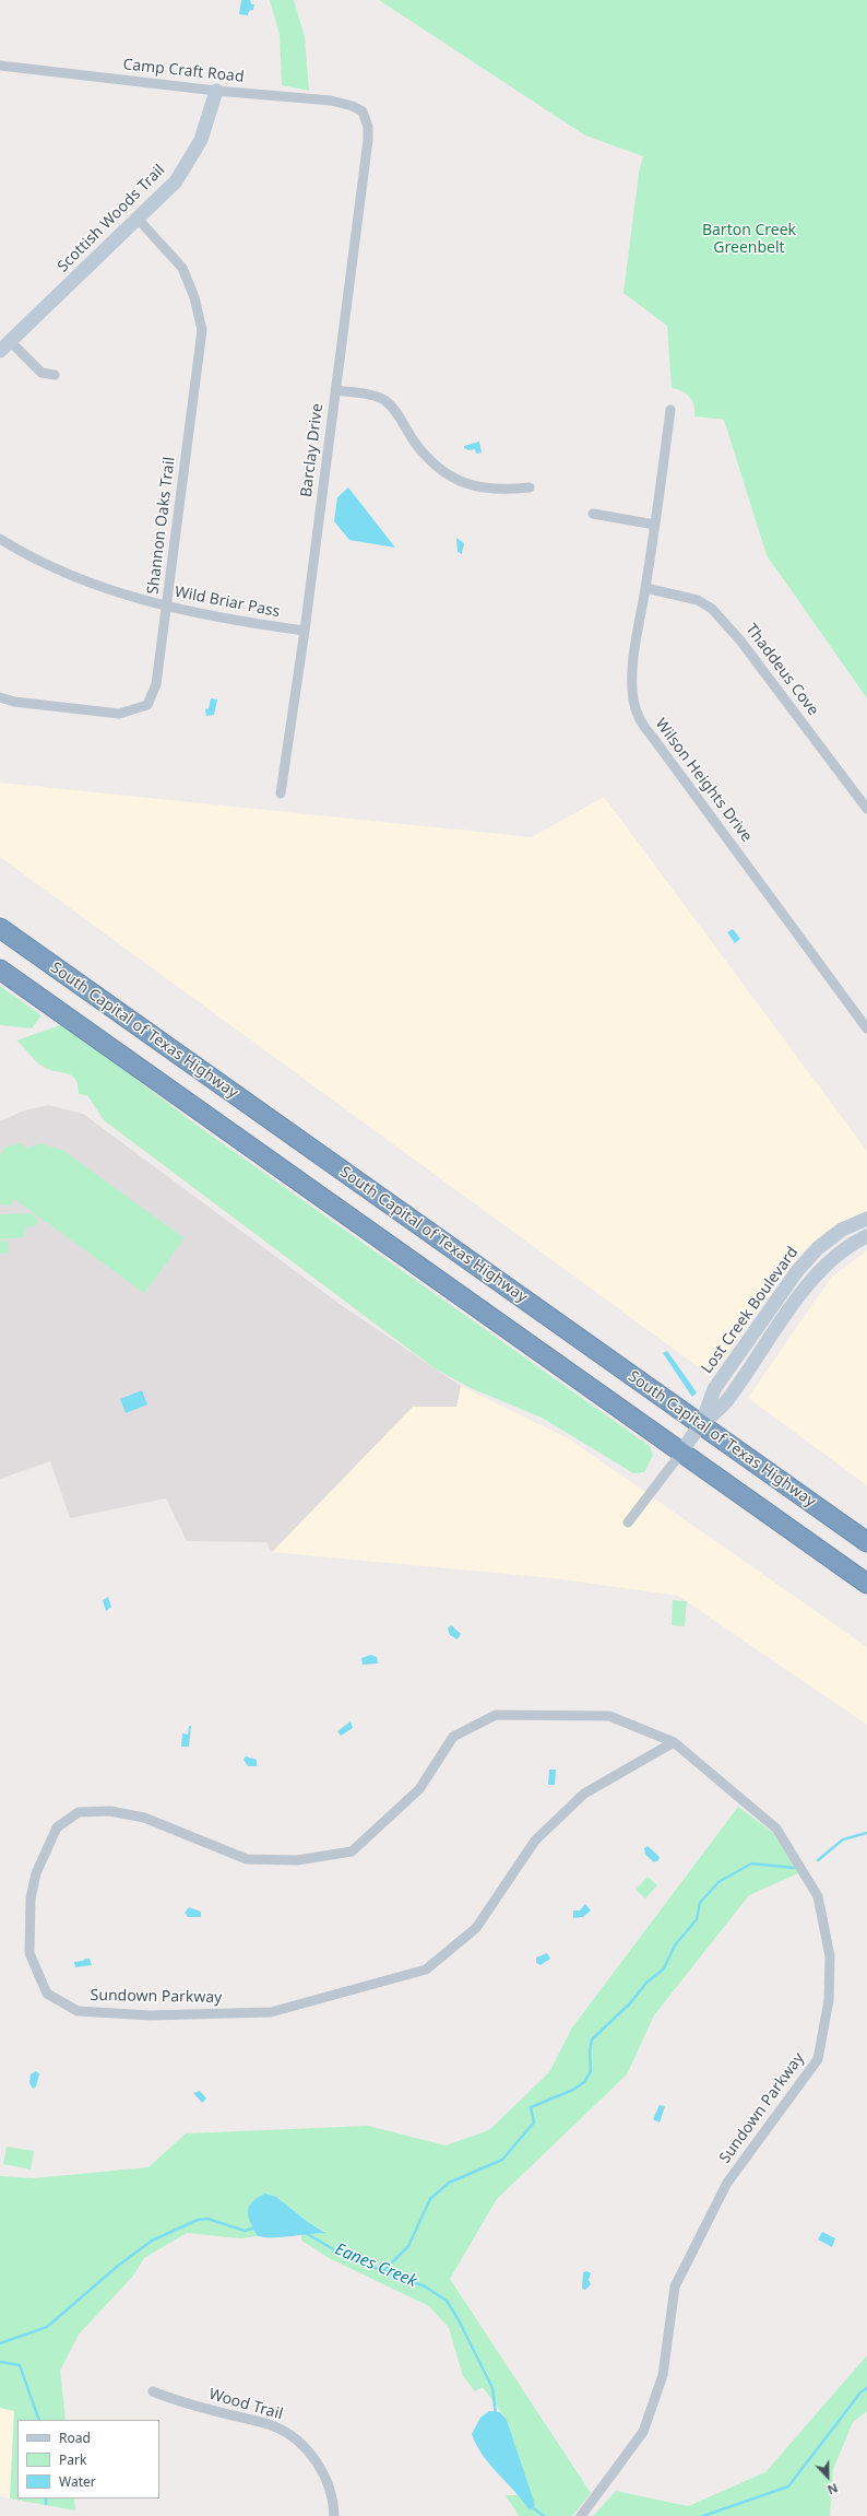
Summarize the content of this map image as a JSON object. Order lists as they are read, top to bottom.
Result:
{
  "streets": {
    "highway": ["South Capital of Texas Highway"],
    "street": [
      "Camp Craft Road",
      "Scottish Woods Trail",
      "Barclay Drive",
      "Shannon Oaks Trail",
      "Wild Briar Pass",
      "Thaddeus Cove",
      "Wilson Heights Drive",
      "Lost Creek Boulevard",
      "Sundown Parkway",
      "Wood Trail"
    ]
  },
  "crossings": [
    ["Camp Craft Road", "Scottish Woods Trail"],
    ["Camp Craft Road", "Barclay Drive"],
    ["Scottish Woods Trail", "Shannon Oaks Trail"],
    ["Barclay Drive", "Wild Briar Pass"],
    ["Shannon Oaks Trail", "Wild Briar Pass"],
    ["Thaddeus Cove", "Wilson Heights Drive"],
    ["South Capital of Texas Highway", "Lost Creek Boulevard"]
  ],
  "water": ["Eanes Creek"],
  "parks": ["Barton Creek Greenbelt"],
  "legend": ["Road", "Park", "Water"],
  "north": "bottom"
}
